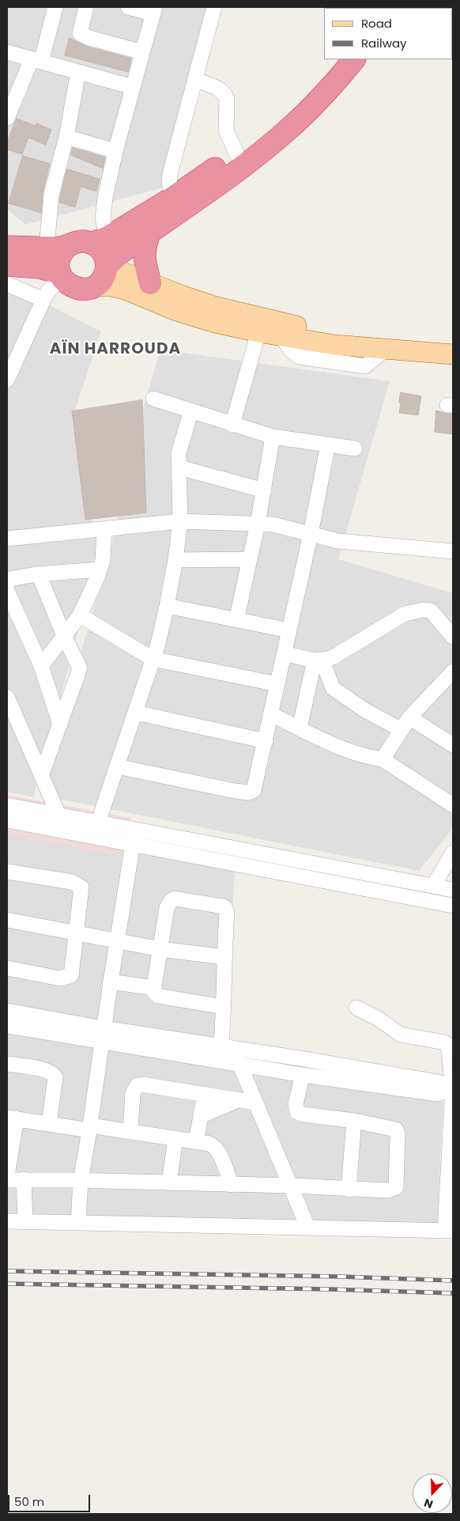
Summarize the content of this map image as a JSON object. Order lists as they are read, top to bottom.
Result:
{
  "districts": ["AÏN HARROUDA"],
  "legend": ["Road", "Railway"],
  "scale_bar": "50 m",
  "north": "bottom"
}
